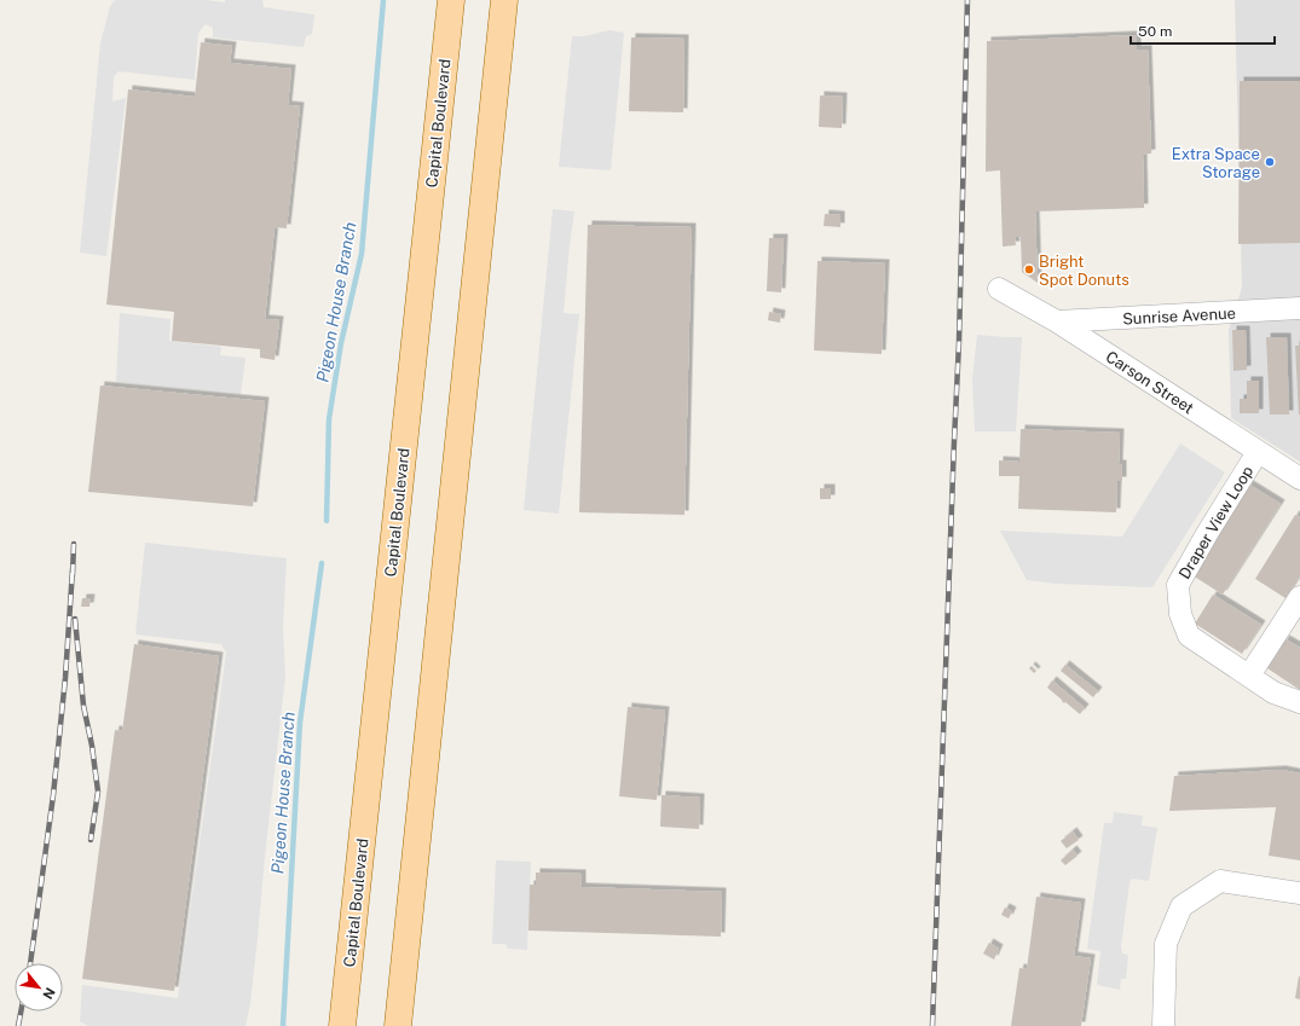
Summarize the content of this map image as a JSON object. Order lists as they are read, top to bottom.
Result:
{
  "streets": {
    "main road": ["Capital Boulevard"],
    "street": ["Sunrise Avenue", "Carson Street", "Draper View Loop"]
  },
  "crossings": [
    ["Sunrise Avenue", "Carson Street"],
    ["Carson Street", "Draper View Loop"]
  ],
  "water": ["Pigeon House Branch"],
  "places": ["Extra Space Storage", "Bright Spot Donuts"],
  "scale_bar": "50 m",
  "north": "bottom right"
}
